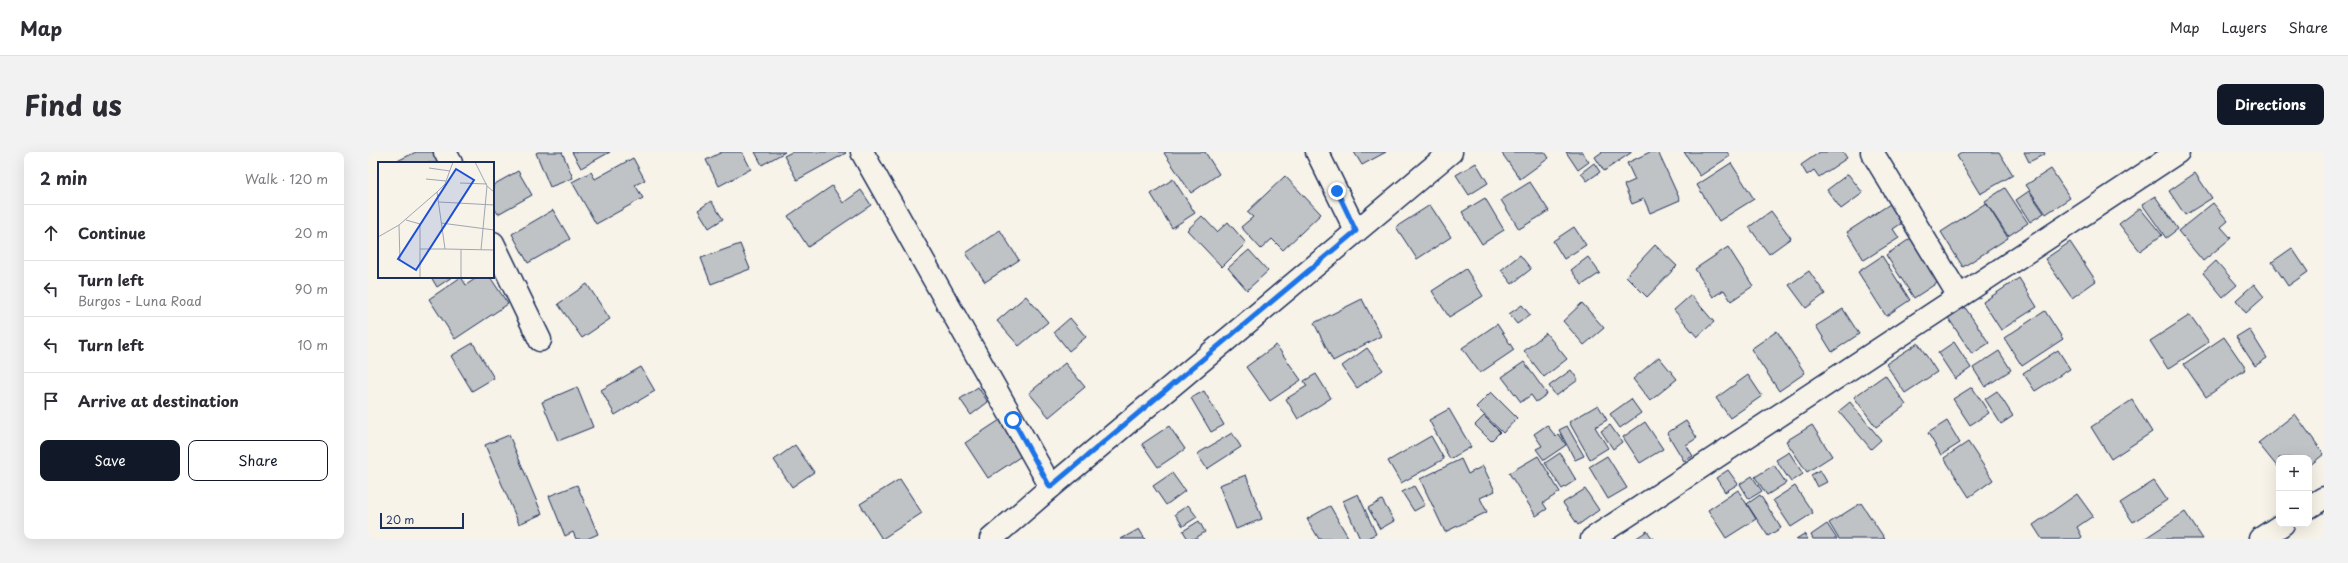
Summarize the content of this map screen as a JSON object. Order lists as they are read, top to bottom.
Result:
{
  "scale_bar": "20 m",
  "page": {
    "header": "Map",
    "nav": ["Map", "Layers", "Share"],
    "title": "Find us",
    "buttons": [
      "Directions",
      ["Save", "Share"]
    ],
    "heading": ["2 min", "Walk · 120 m"],
    "list": [
      ["Continue", "20 m"],
      ["Turn left", "Burgos - Luna Road", "90 m"],
      ["Turn left", "10 m"],
      "Arrive at destination"
    ],
    "map_buttons": ["+", "−"],
    "scale": "20 m"
  }
}
